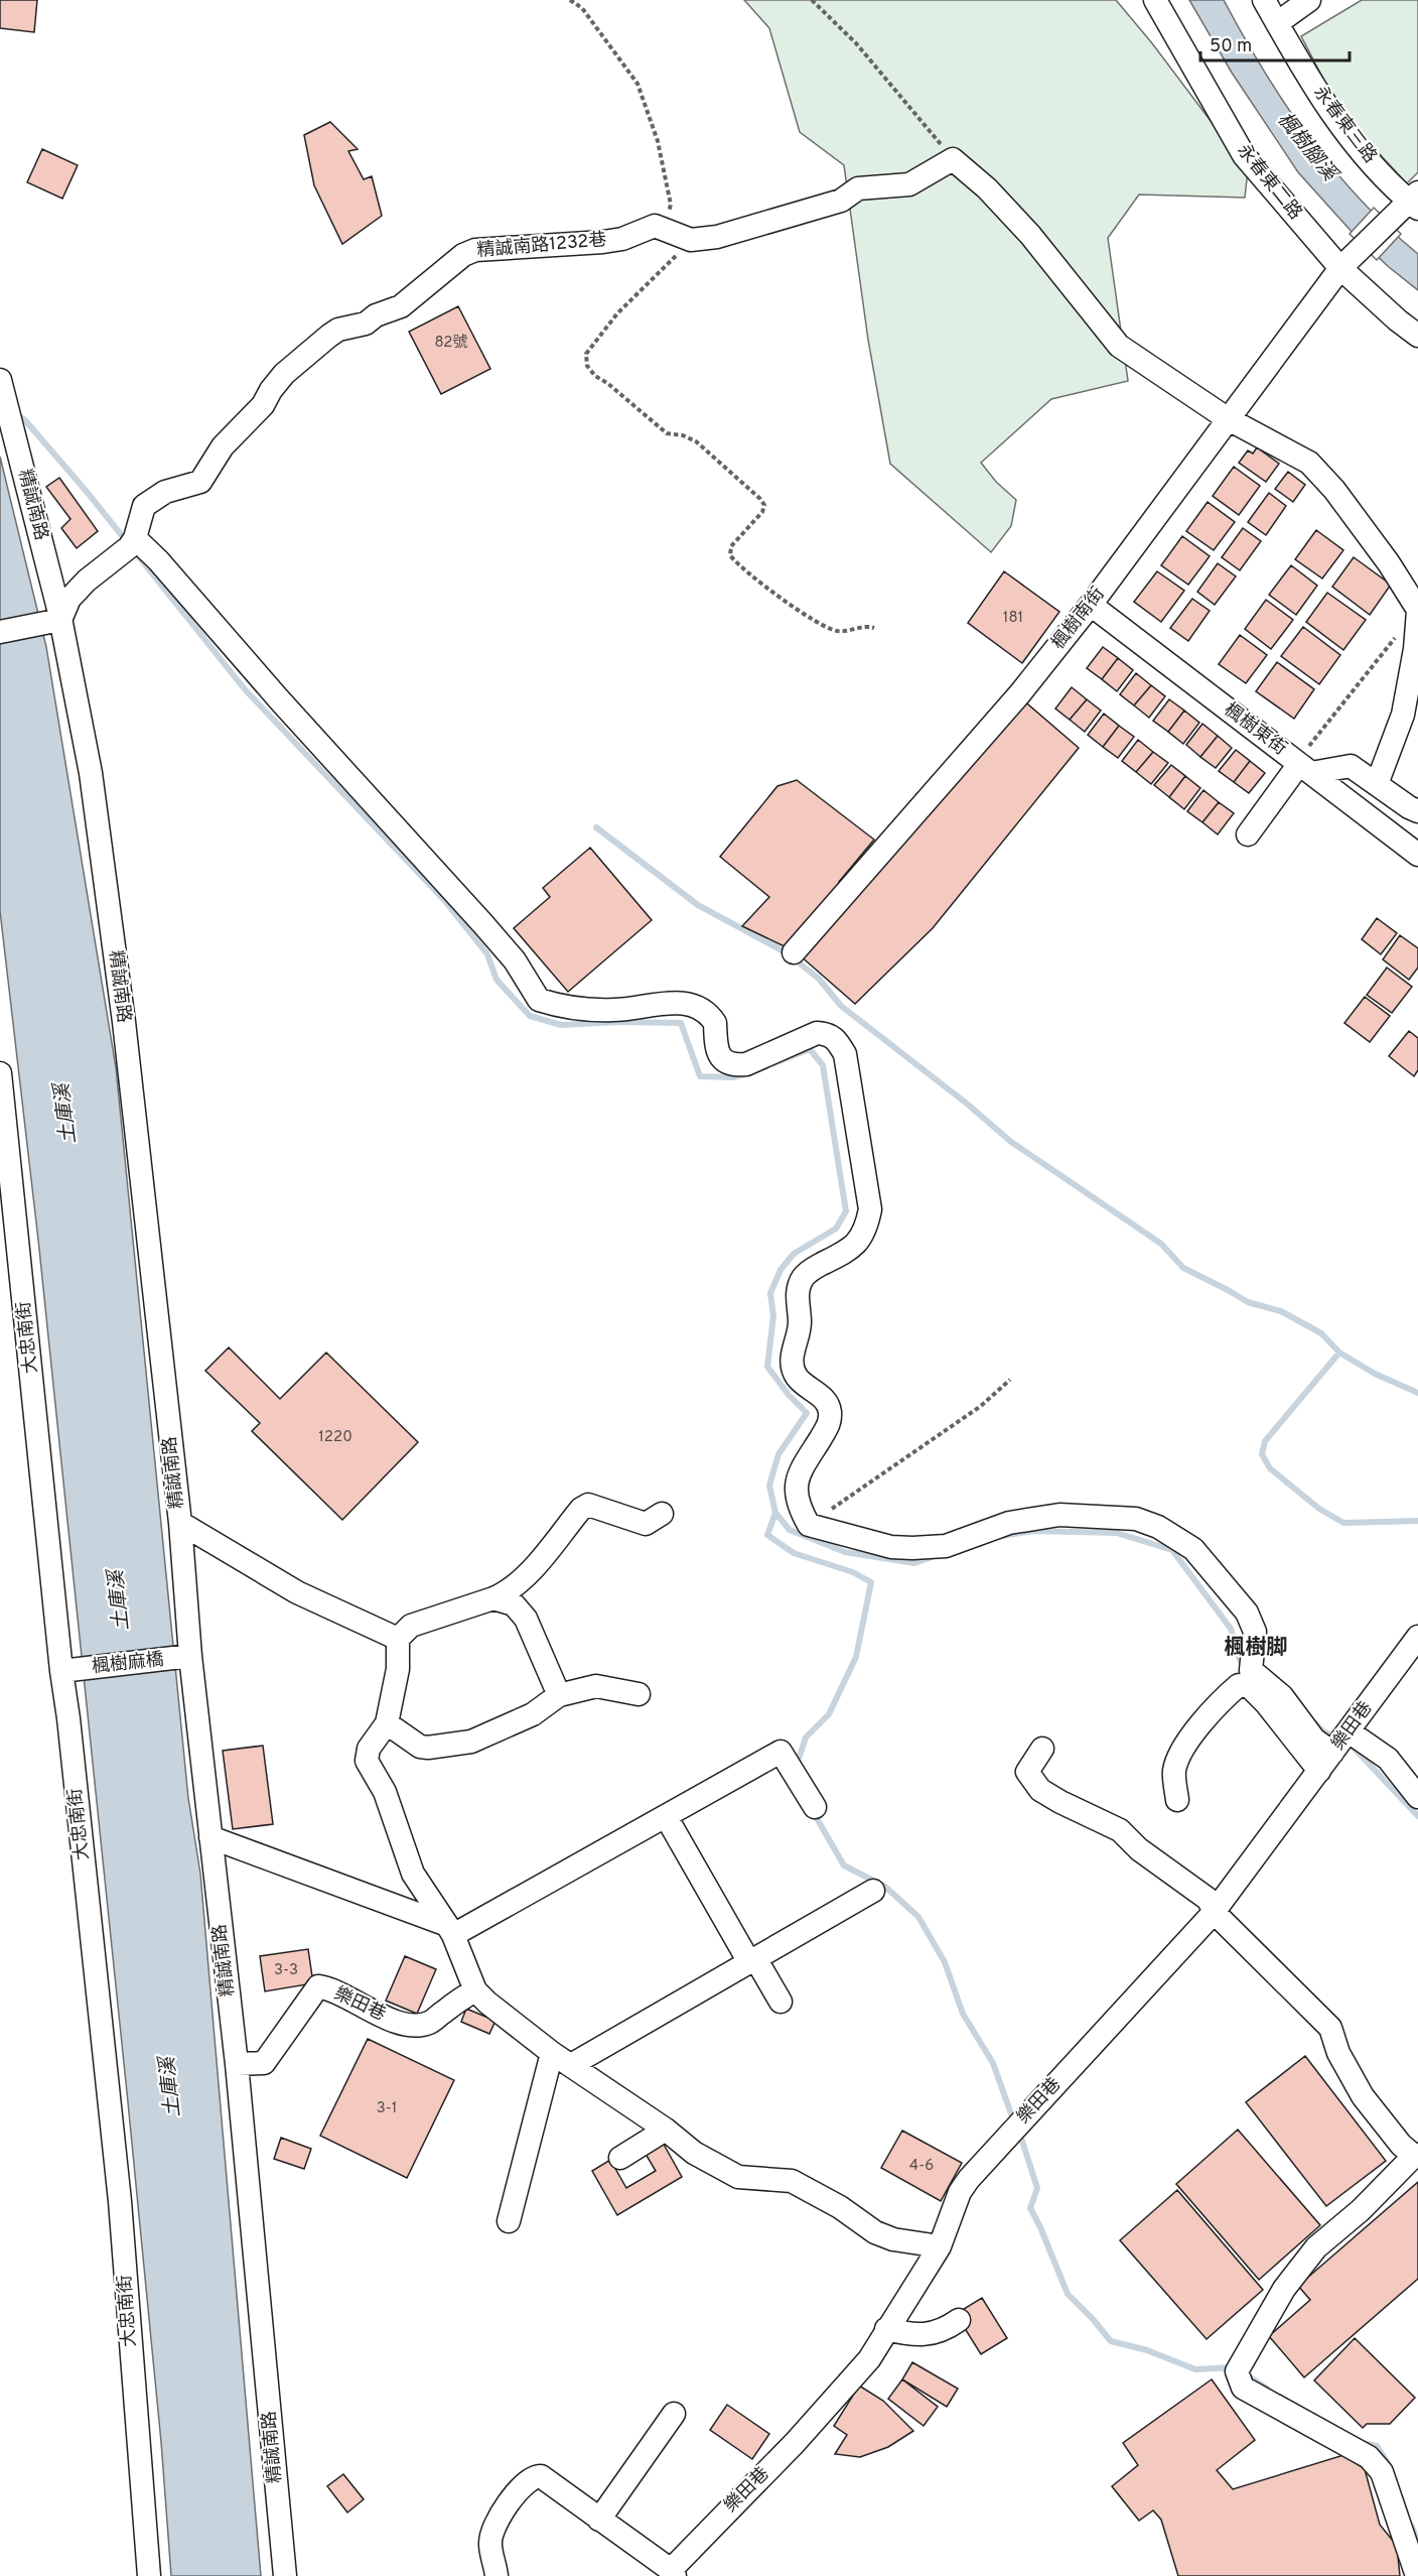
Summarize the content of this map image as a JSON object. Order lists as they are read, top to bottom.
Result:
{
  "streets": {
    "street": [
      "永春東三路",
      "永春東二路",
      "精誠南路1232巷",
      "精誠南路",
      "楓樹南街",
      "楓樹東街",
      "大忠南街",
      "楓樹麻橋",
      "樂田巷"
    ]
  },
  "crossings": [
    ["永春東三路", "楓樹南街"],
    ["永春東二路", "楓樹南街"],
    ["精誠南路1232巷", "精誠南路"],
    ["精誠南路", "楓樹麻橋"],
    ["精誠南路", "樂田巷"],
    ["楓樹南街", "楓樹東街"],
    ["大忠南街", "楓樹麻橋"]
  ],
  "districts": ["楓樹脚"],
  "water": ["楓樹腳溪", "土庫溪"],
  "house_numbers": [
    "82號",
    "181",
    "1220",
    "3-3",
    "3-1",
    "4-6"
  ],
  "scale_bar": "50 m"
}
